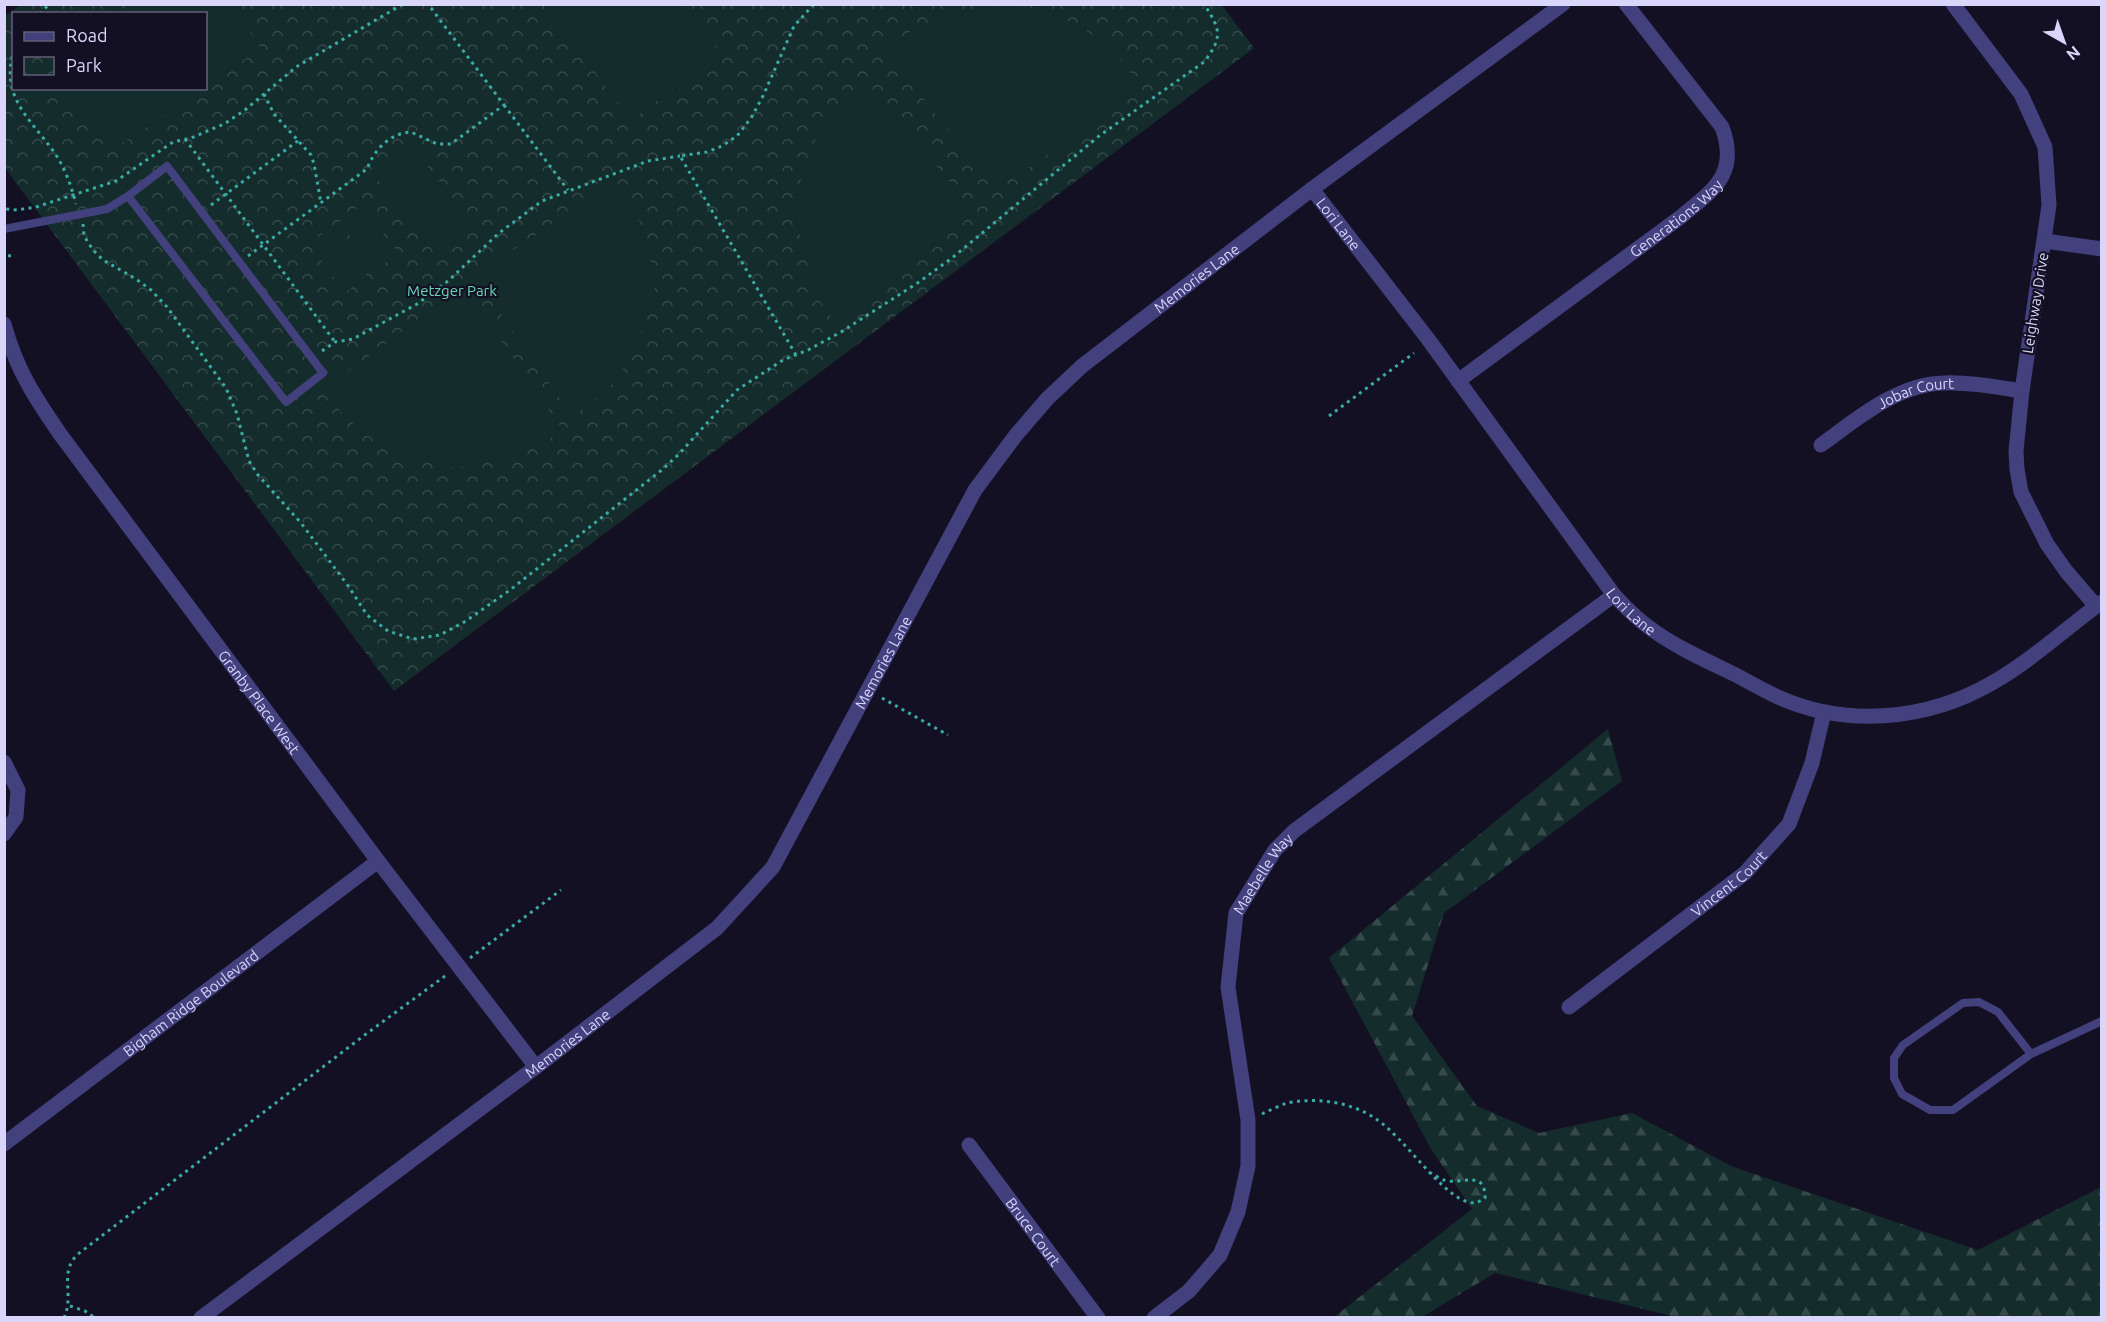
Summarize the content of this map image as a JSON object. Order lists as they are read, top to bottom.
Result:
{
  "streets": {
    "street": [
      "Generations Way",
      "Lori Lane",
      "Memories Lane",
      "Leighway Drive",
      "Jobar Court",
      "Granby Place West",
      "Maebelle Way",
      "Vincent Court",
      "Bigham Ridge Boulevard",
      "Bruce Court"
    ]
  },
  "crossings": [
    ["Generations Way", "Lori Lane"],
    ["Lori Lane", "Memories Lane"],
    ["Lori Lane", "Leighway Drive"],
    ["Lori Lane", "Maebelle Way"],
    ["Lori Lane", "Vincent Court"],
    ["Memories Lane", "Granby Place West"],
    ["Leighway Drive", "Jobar Court"],
    ["Granby Place West", "Bigham Ridge Boulevard"]
  ],
  "parks": ["Metzger Park"],
  "legend": ["Road", "Park"],
  "north": "bottom right"
}
